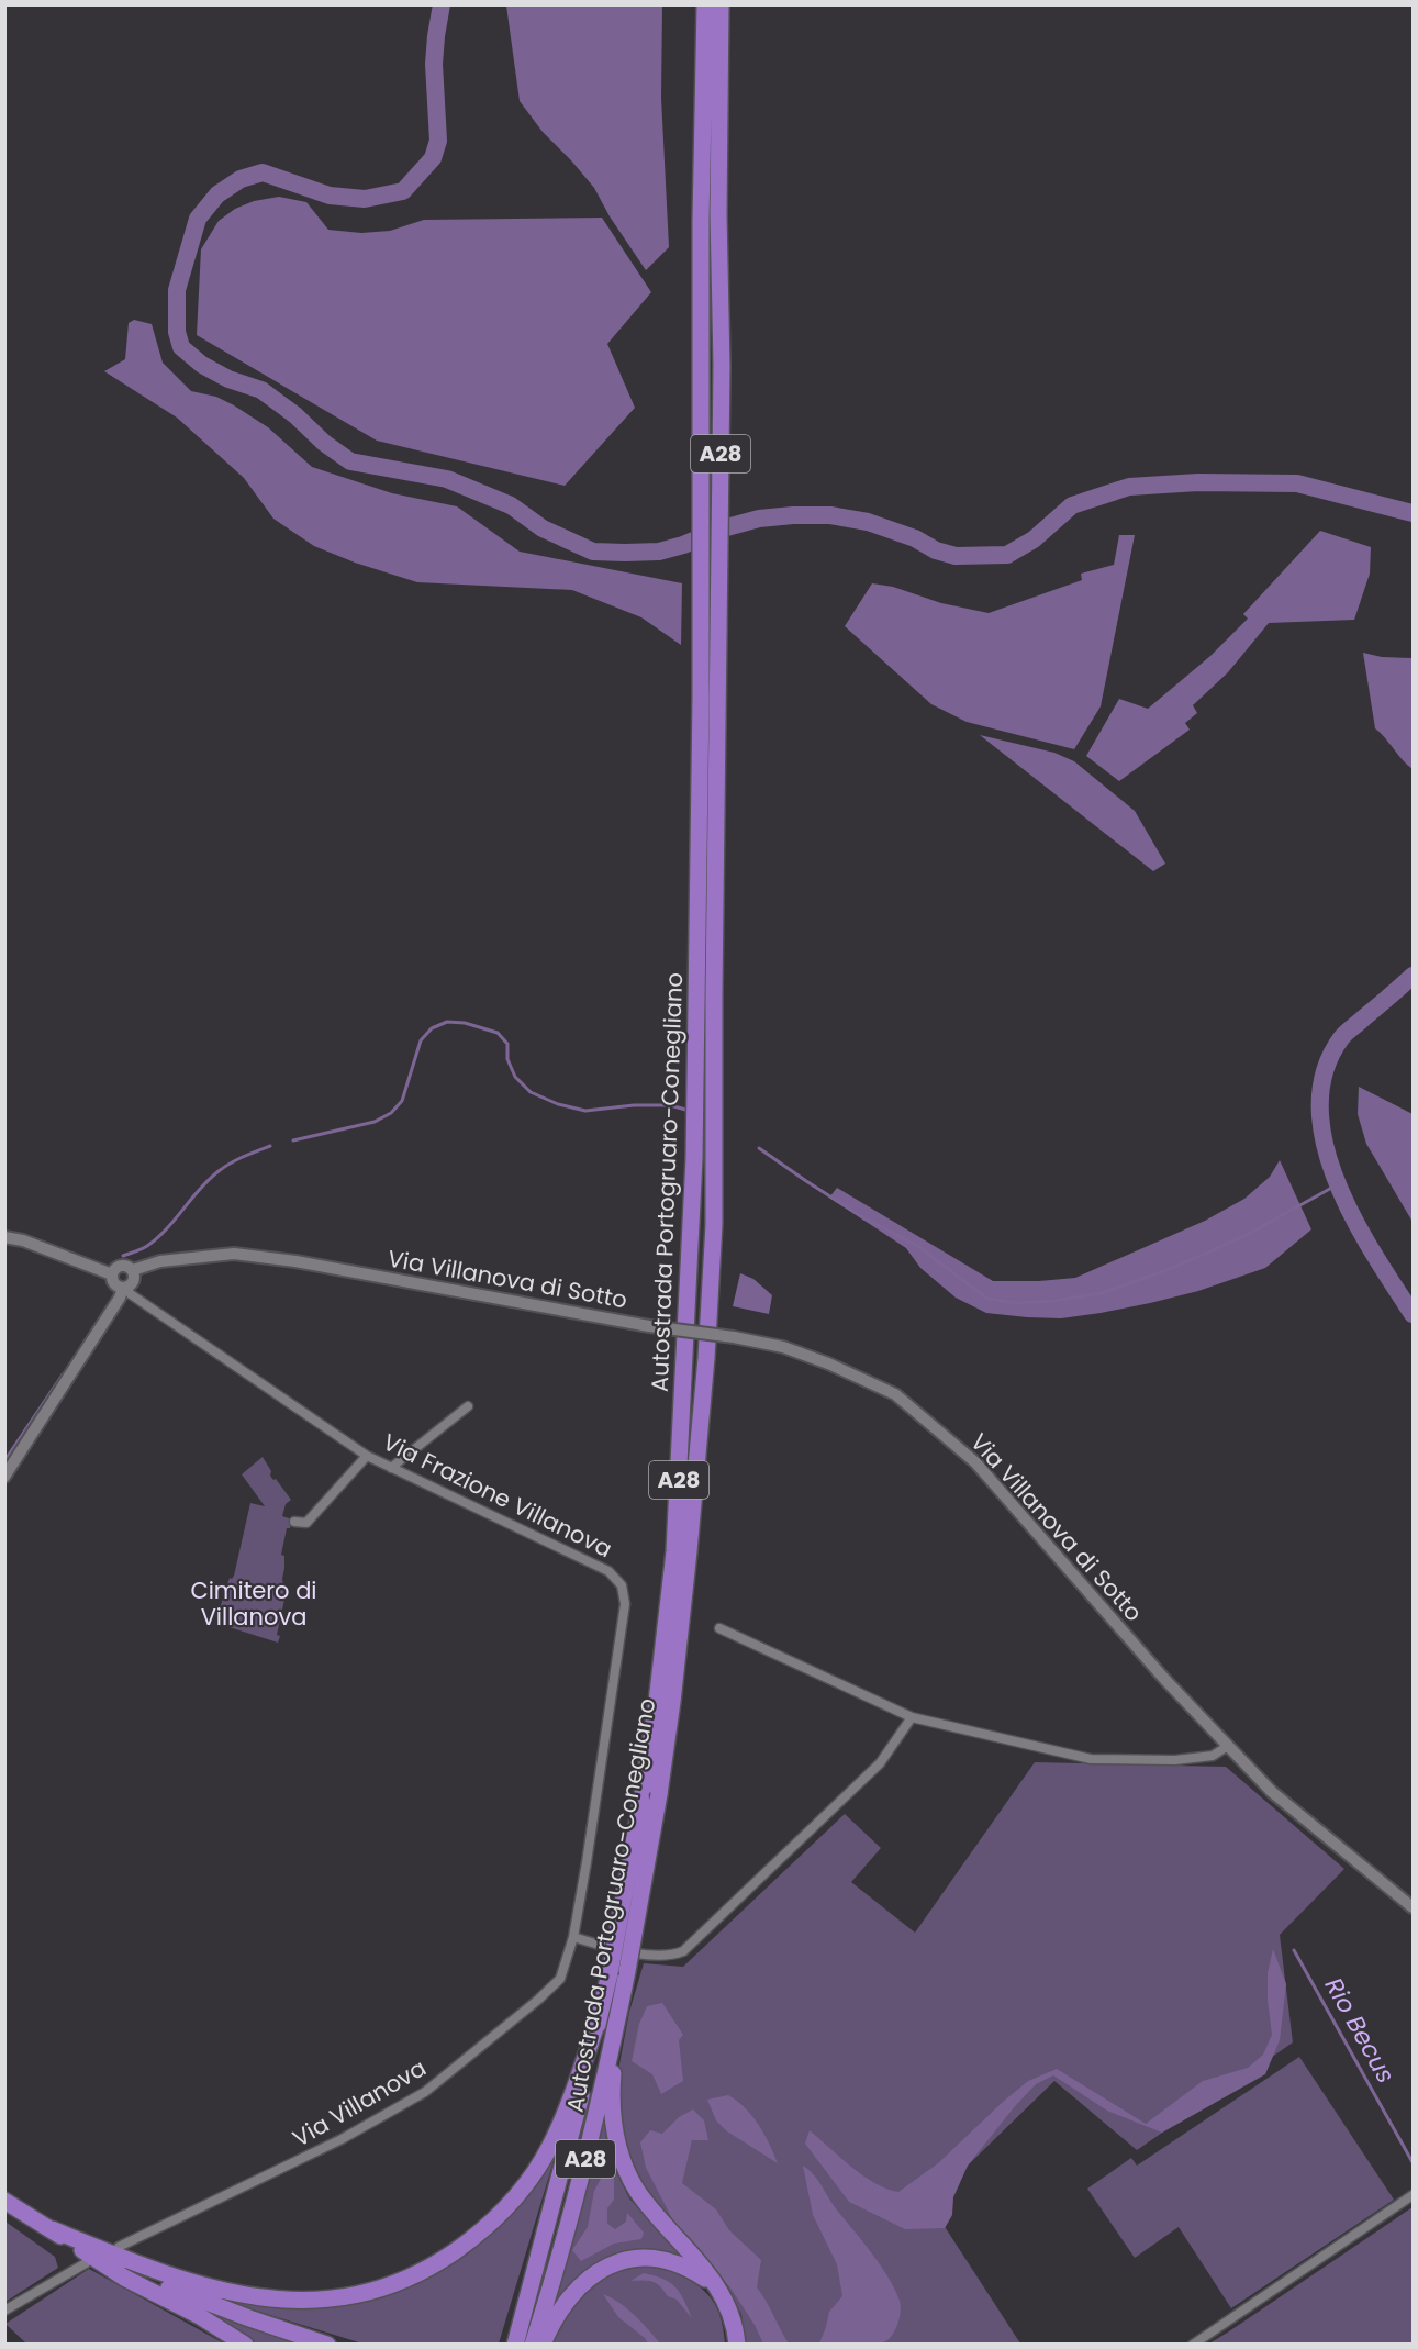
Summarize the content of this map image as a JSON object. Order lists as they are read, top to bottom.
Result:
{
  "streets": {
    "highway": ["A28", "Autostrada Portogruaro-Conegliano"],
    "street": ["Via Villanova di Sotto", "Via Frazione Villanova", "Via Villanova"]
  },
  "crossings": [
    ["Via Villanova di Sotto", "Via Frazione Villanova"],
    ["Via Frazione Villanova", "Via Villanova"]
  ],
  "water": ["Rio Becus"],
  "parks": ["Cimitero di Villanova"]
}
